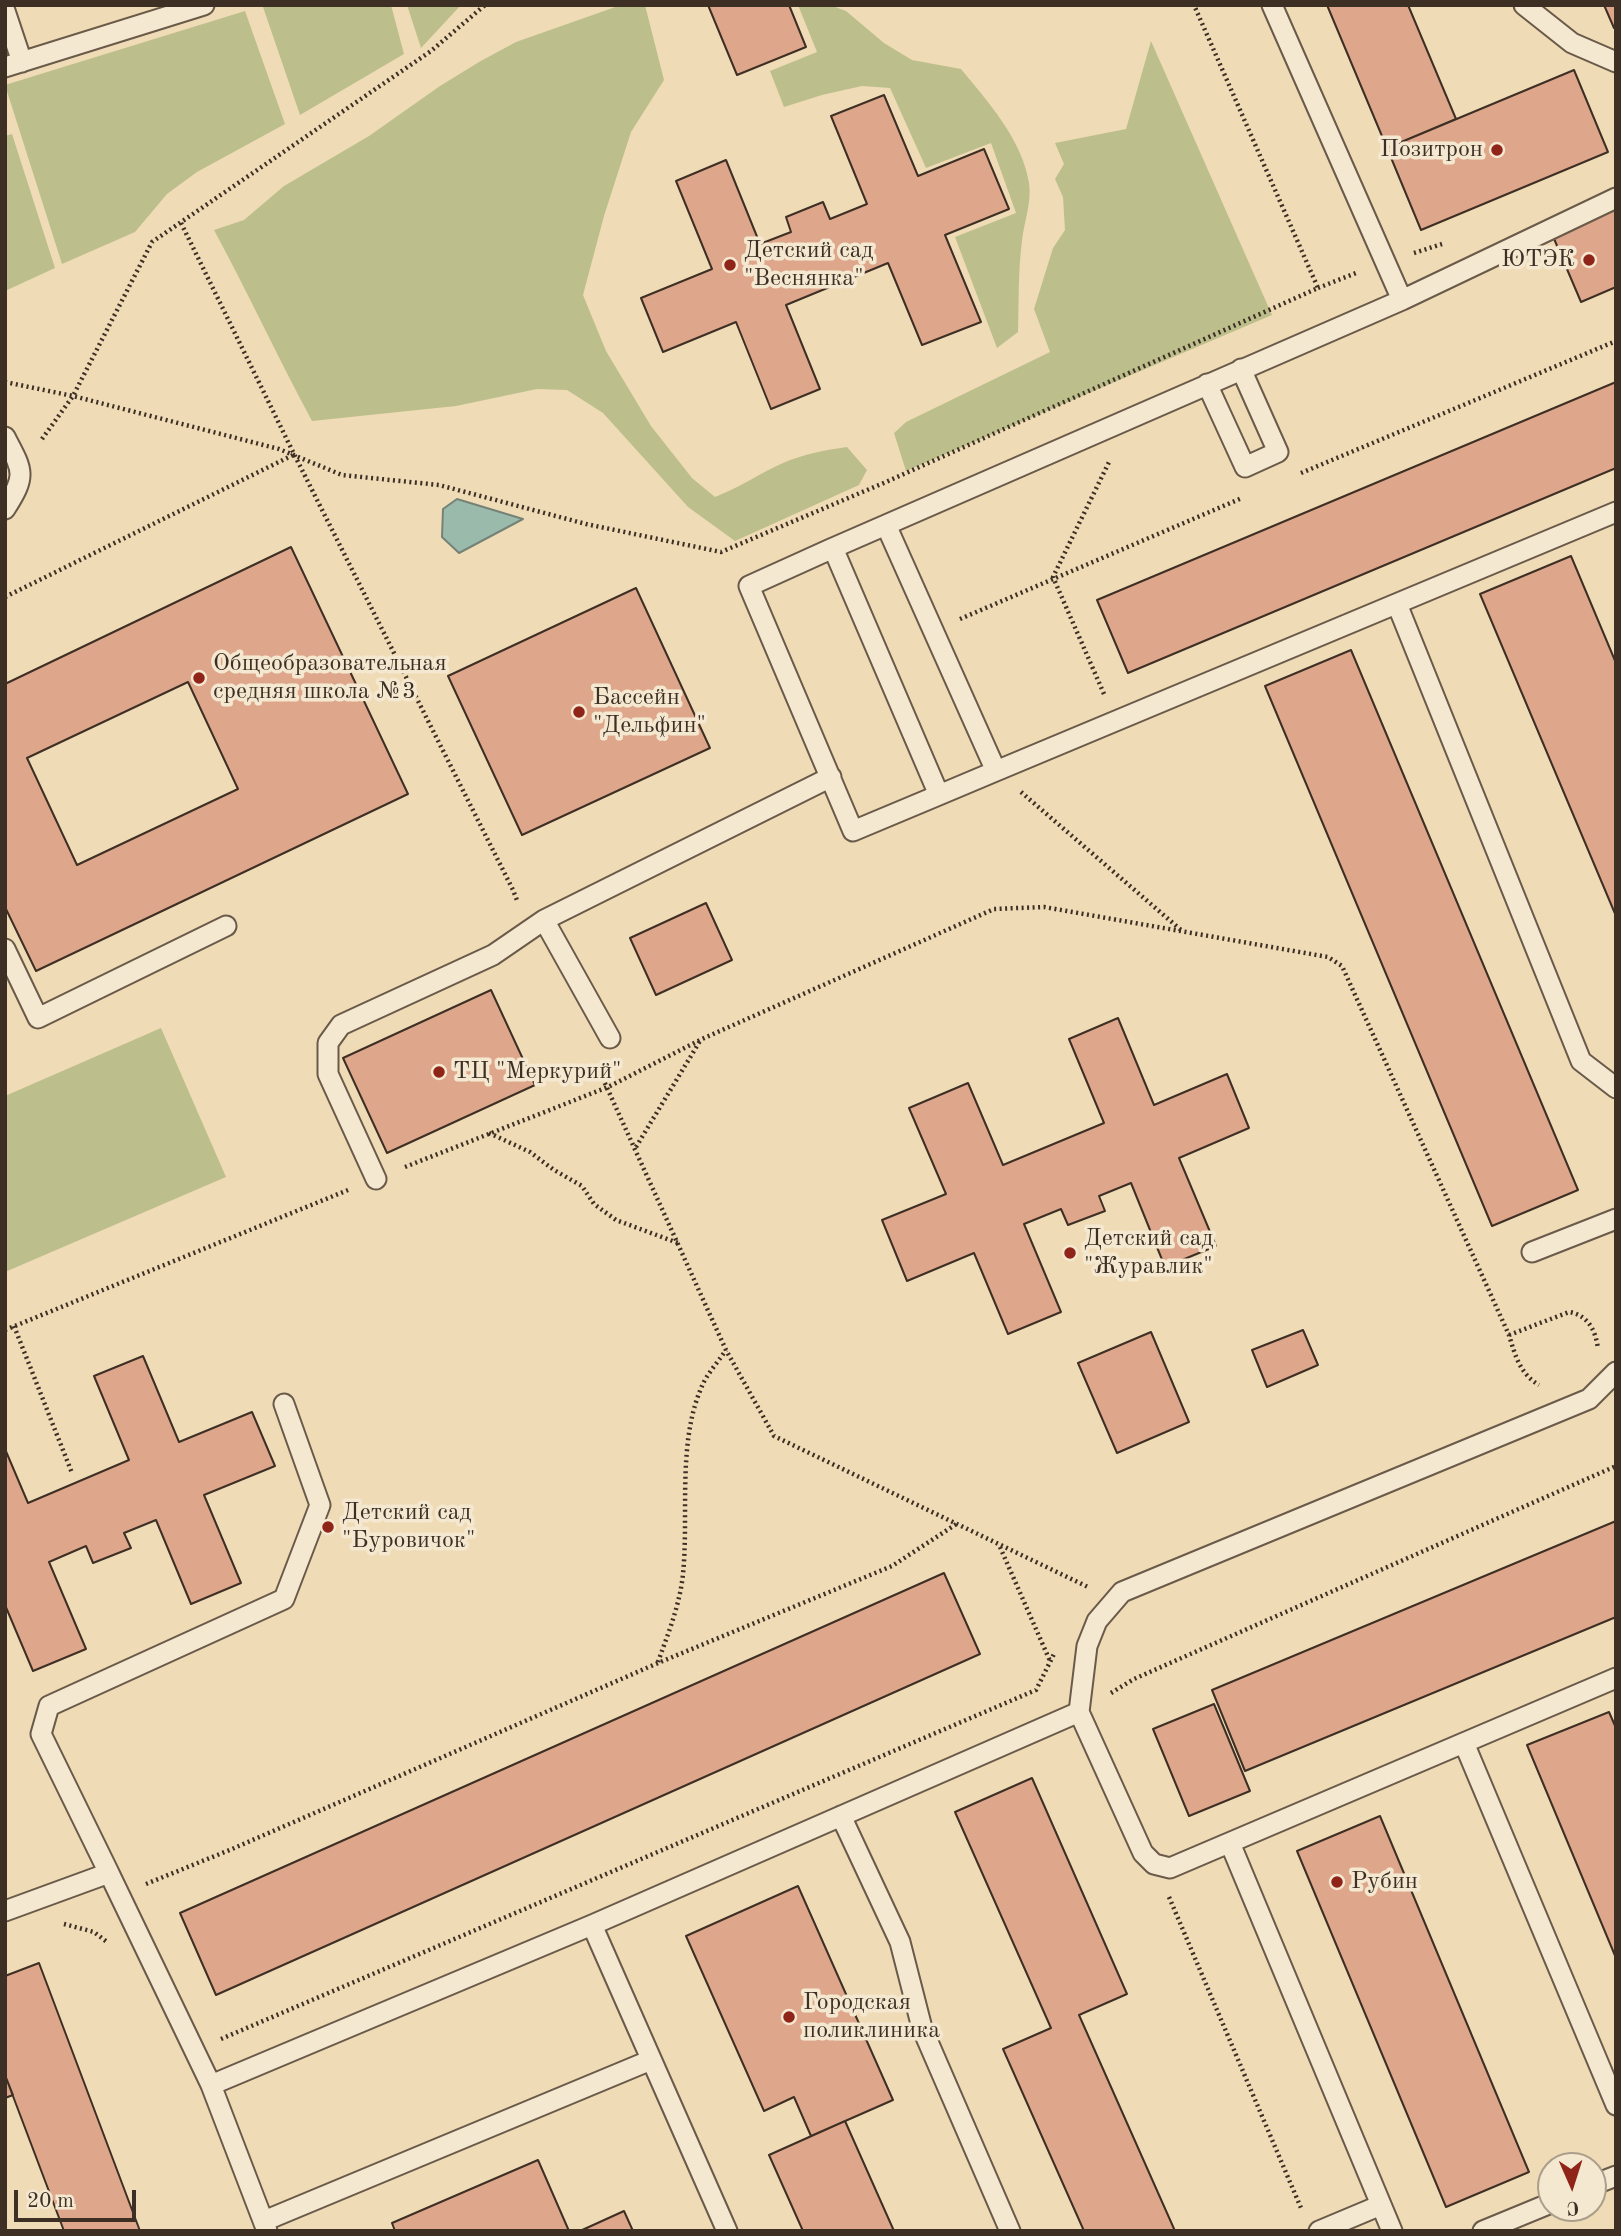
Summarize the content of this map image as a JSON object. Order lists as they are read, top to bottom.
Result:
{
  "places": [
    "Позитрон",
    "ЮТЭК",
    "Детский сад \"Веснянка\"",
    "Общеобразовательная средняя школа №3",
    "Бассейн \"Дельфин\"",
    "ТЦ \"Меркурий\"",
    "Детский сад \"Журавлик\"",
    "Детский сад \"Буровичок\"",
    "Рубин",
    "Городская поликлиника"
  ],
  "scale_bar": "20 m",
  "north": "bottom"
}
